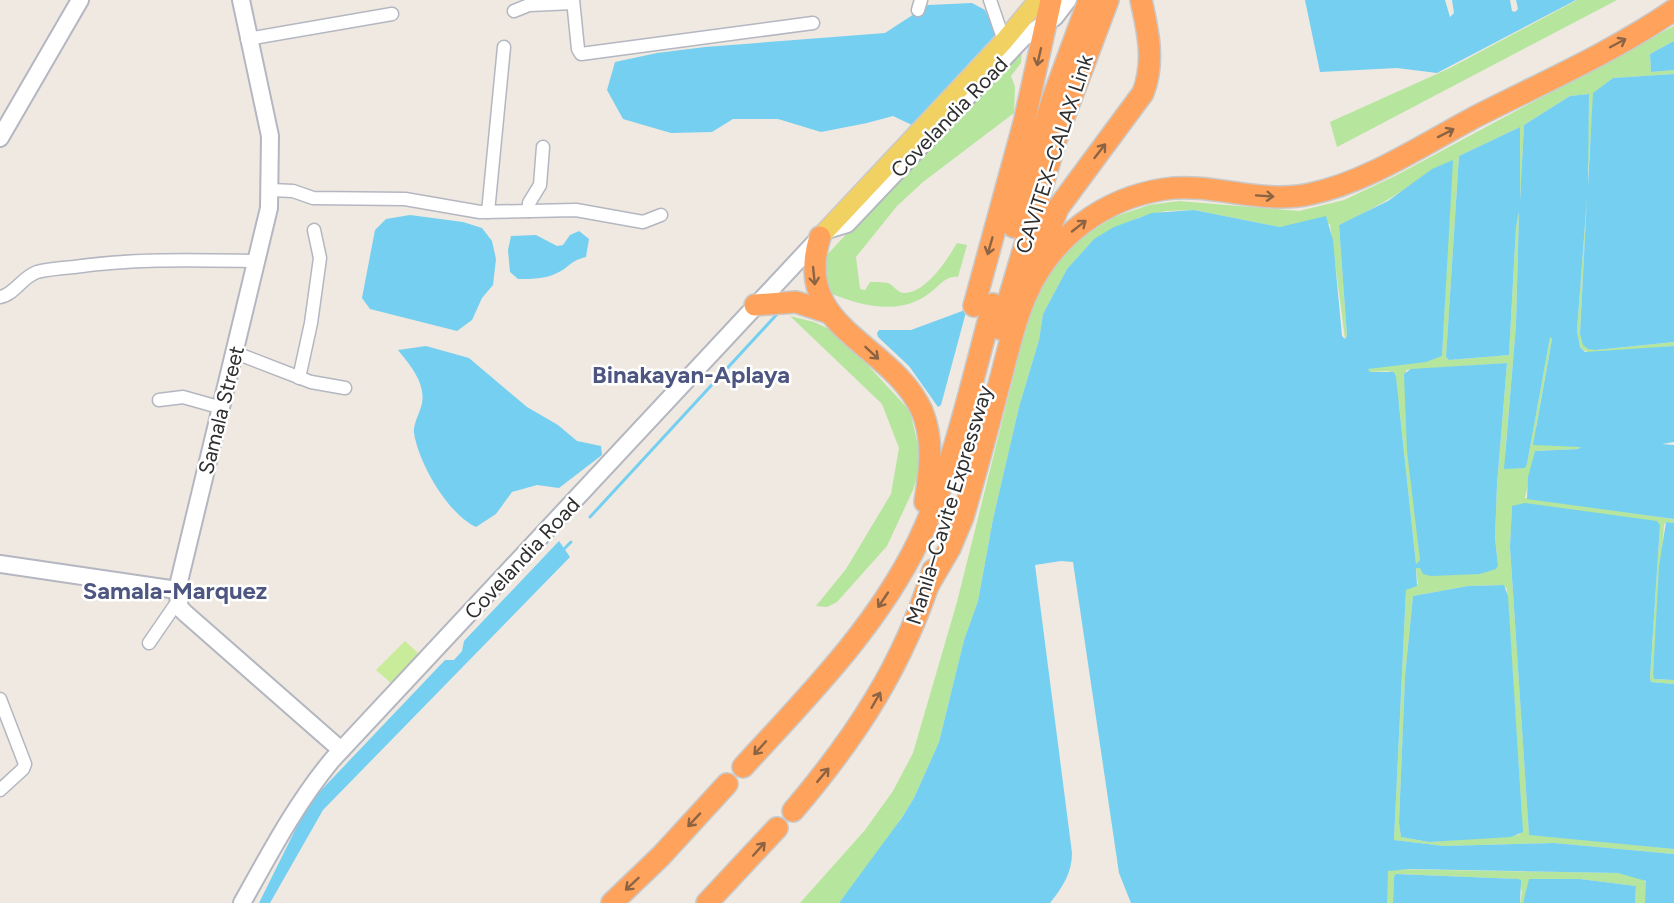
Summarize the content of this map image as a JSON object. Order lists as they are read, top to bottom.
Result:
{
  "streets": {
    "highway": ["CAVITEX–CALAX Link", "Manila–Cavite Expressway"],
    "main road": ["Covelandia Road", "Samala Street"]
  },
  "crossings": [
    ["CAVITEX–CALAX Link", "Manila–Cavite Expressway"]
  ],
  "districts": ["Binakayan-Aplaya", "Samala-Marquez"]
}
